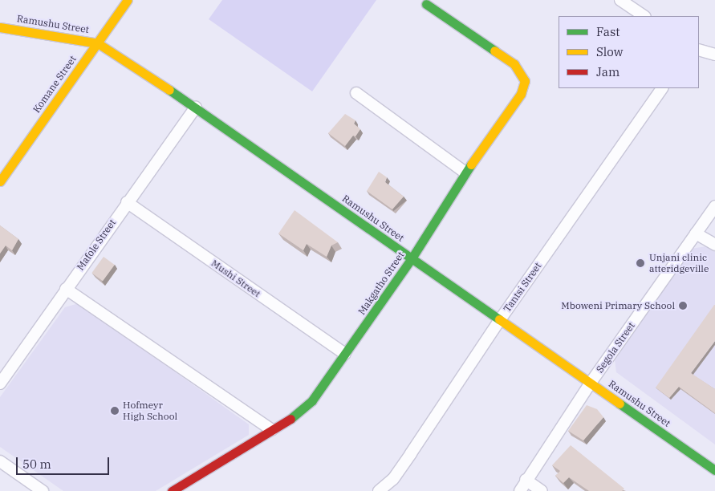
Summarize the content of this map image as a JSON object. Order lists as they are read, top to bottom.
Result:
{
  "streets": {
    "street": [
      "Ramushu Street",
      "Komane Street",
      "Mafole Street",
      "Mushi Street",
      "Makgatho Street",
      "Tantsi Street",
      "Segola Street"
    ]
  },
  "crossings": [
    ["Ramushu Street", "Komane Street"],
    ["Ramushu Street", "Mafole Street"],
    ["Ramushu Street", "Makgatho Street"],
    ["Ramushu Street", "Tantsi Street"],
    ["Ramushu Street", "Segola Street"],
    ["Mafole Street", "Mushi Street"],
    ["Mushi Street", "Makgatho Street"]
  ],
  "places": ["Unjani clinic atteridgeville", "Mboweni Primary School", "Hofmeyr High School"],
  "legend": ["Fast", "Slow", "Jam"],
  "scale_bar": "50 m"
}
